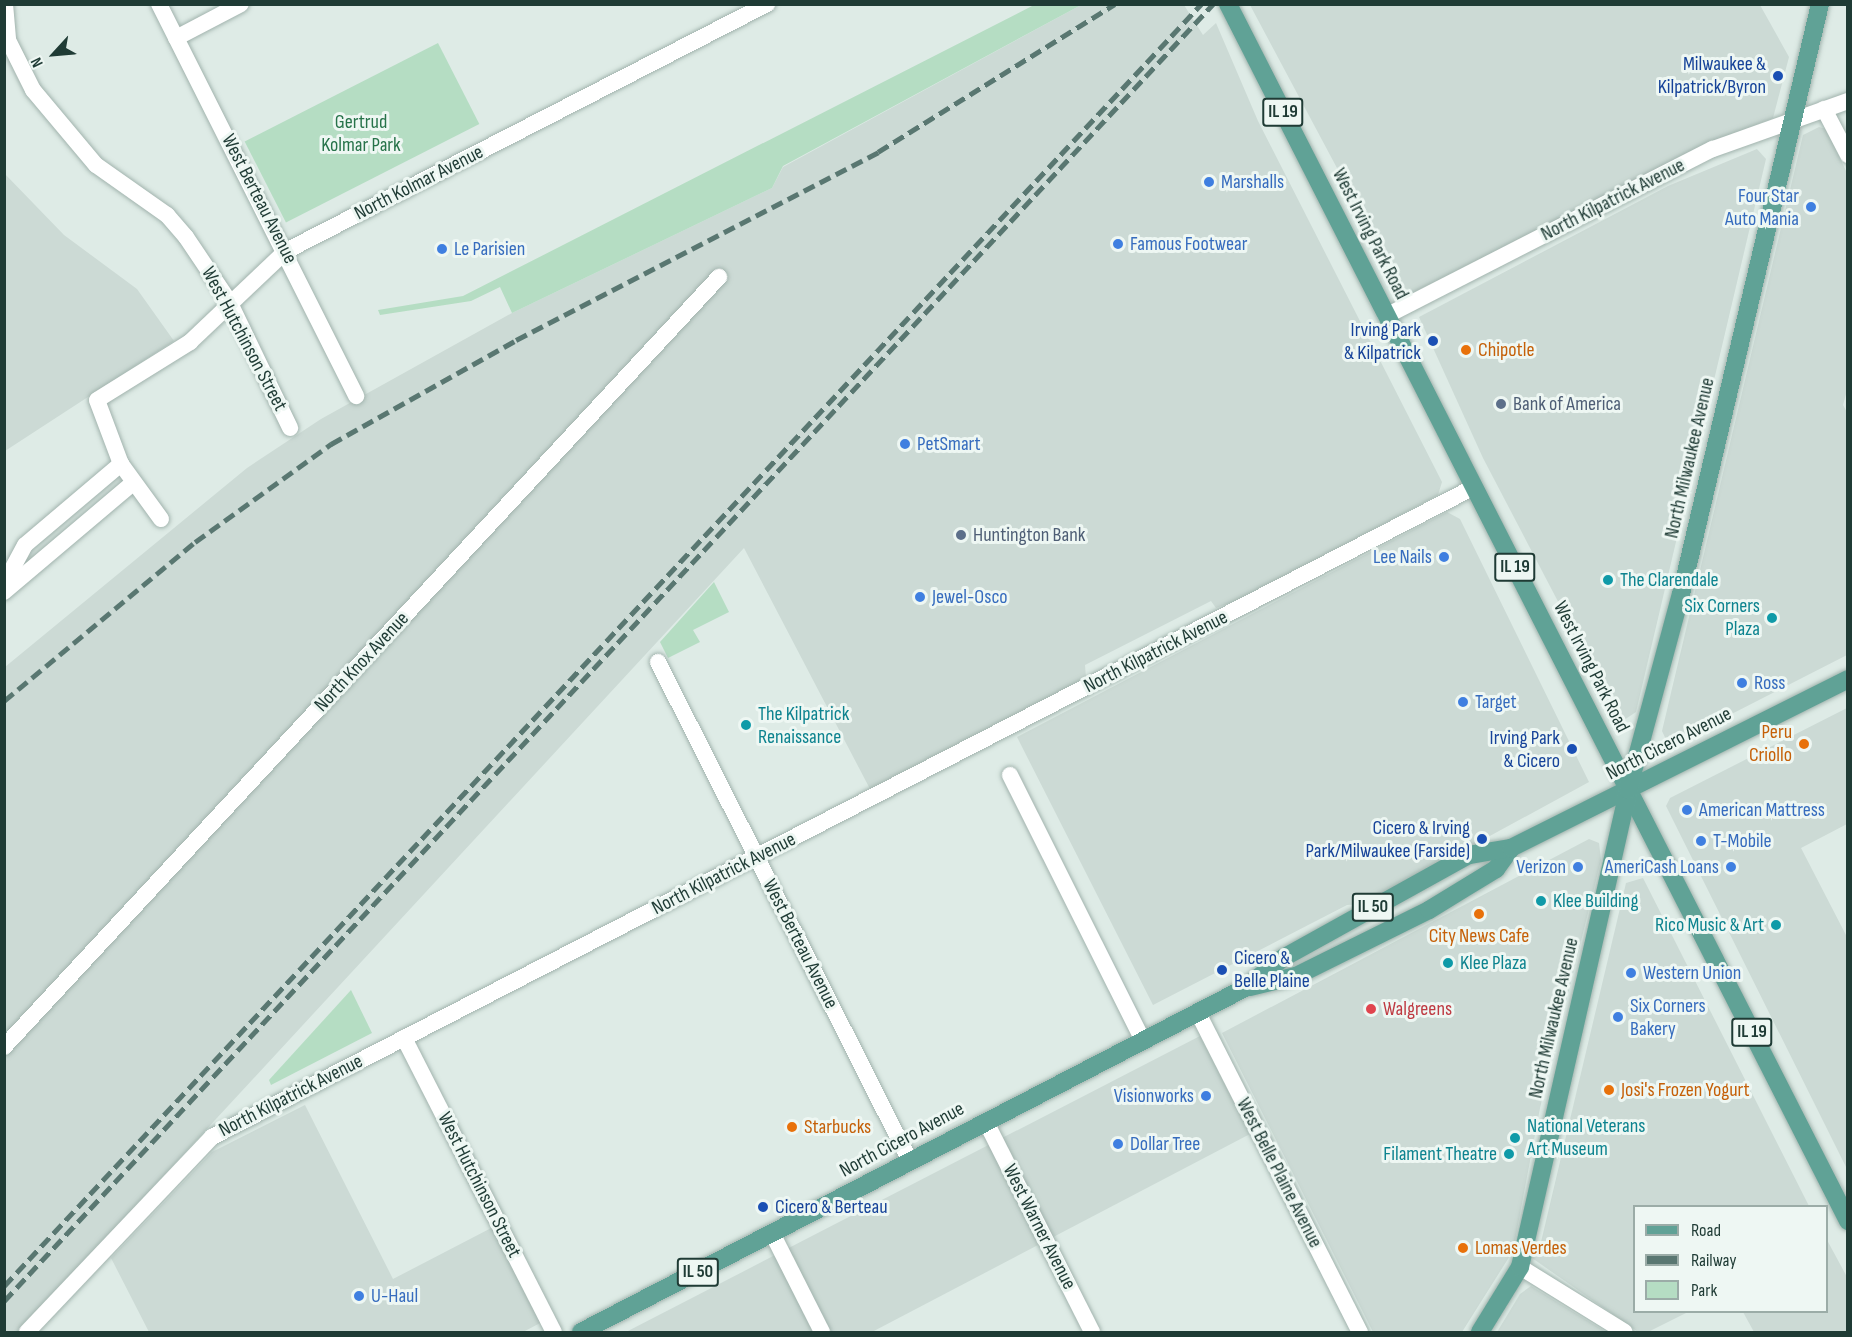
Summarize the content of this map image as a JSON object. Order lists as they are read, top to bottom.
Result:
{
  "streets": {
    "main road": [
      "IL 19",
      "West Irving Park Road",
      "North Milwaukee Avenue",
      "North Cicero Avenue",
      "IL 50"
    ],
    "street": [
      "North Kolmar Avenue",
      "West Berteau Avenue",
      "North Kilpatrick Avenue",
      "West Hutchinson Street",
      "North Knox Avenue",
      "West Belle Plaine Avenue",
      "West Warner Avenue"
    ]
  },
  "crossings": [
    ["North Kolmar Avenue", "West Berteau Avenue"],
    ["North Kolmar Avenue", "West Hutchinson Street"],
    ["West Berteau Avenue", "North Kilpatrick Avenue"],
    ["West Berteau Avenue", "North Cicero Avenue"],
    ["North Kilpatrick Avenue", "West Irving Park Road"],
    ["North Kilpatrick Avenue", "West Hutchinson Street"],
    ["North Kilpatrick Avenue", "North Milwaukee Avenue"],
    ["West Irving Park Road", "North Milwaukee Avenue"],
    ["West Irving Park Road", "North Cicero Avenue"],
    ["North Milwaukee Avenue", "North Cicero Avenue"],
    ["North Cicero Avenue", "West Belle Plaine Avenue"],
    ["North Cicero Avenue", "West Warner Avenue"]
  ],
  "parks": ["Gertrud Kolmar Park"],
  "places": [
    "Milwaukee & Kilpatrick/Byron",
    "Marshalls",
    "Four Star Auto Mania",
    "Famous Footwear",
    "Le Parisien",
    "Irving Park & Kilpatrick",
    "Chipotle",
    "Bank of America",
    "PetSmart",
    "Huntington Bank",
    "Lee Nails",
    "The Clarendale",
    "Jewel-Osco",
    "Six Corners Plaza",
    "Ross",
    "Target",
    "The Kilpatrick Renaissance",
    "Peru Criollo",
    "Irving Park & Cicero",
    "American Mattress",
    "Cicero & Irving Park/Milwaukee (Farside)",
    "T-Mobile",
    "Verizon",
    "AmeriCash Loans",
    "Klee Building",
    "City News Cafe",
    "Rico Music & Art",
    "Klee Plaza",
    "Cicero & Belle Plaine",
    "Western Union",
    "Walgreens",
    "Six Corners Bakery",
    "Josi's Frozen Yogurt",
    "Visionworks",
    "Starbucks",
    "National Veterans Art Museum",
    "Dollar Tree",
    "Filament Theatre",
    "Cicero & Berteau",
    "Lomas Verdes",
    "U-Haul"
  ],
  "legend": ["Road", "Railway", "Park"],
  "north": "bottom left"
}
